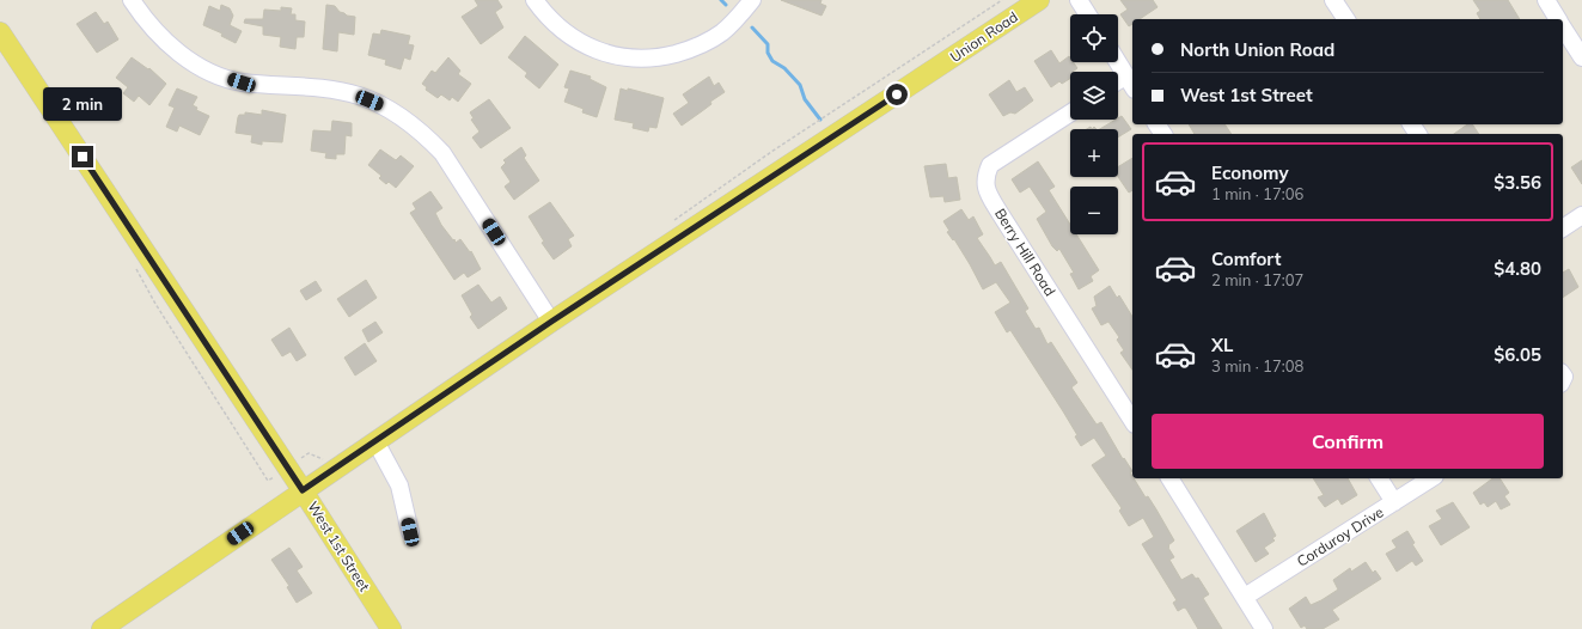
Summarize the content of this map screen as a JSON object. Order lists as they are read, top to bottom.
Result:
{
  "streets": {
    "main road": ["Union Road", "West 1st Street"],
    "street": ["Berry Hill Road", "Corduroy Drive"]
  },
  "crossings": [
    ["Union Road", "West 1st Street"]
  ],
  "page": {
    "map_buttons": ["+", "−"],
    "banner": ["North Union Road", "West 1st Street"],
    "bubble": "2 min",
    "list": [
      {
        "name": "Economy",
        "note": "1 min · 17:06",
        "value": "$3.56"
      },
      {
        "name": "Comfort",
        "note": "2 min · 17:07",
        "value": "$4.80"
      },
      {
        "name": "XL",
        "note": "3 min · 17:08",
        "value": "$6.05"
      }
    ],
    "buttons": "Confirm"
  }
}
